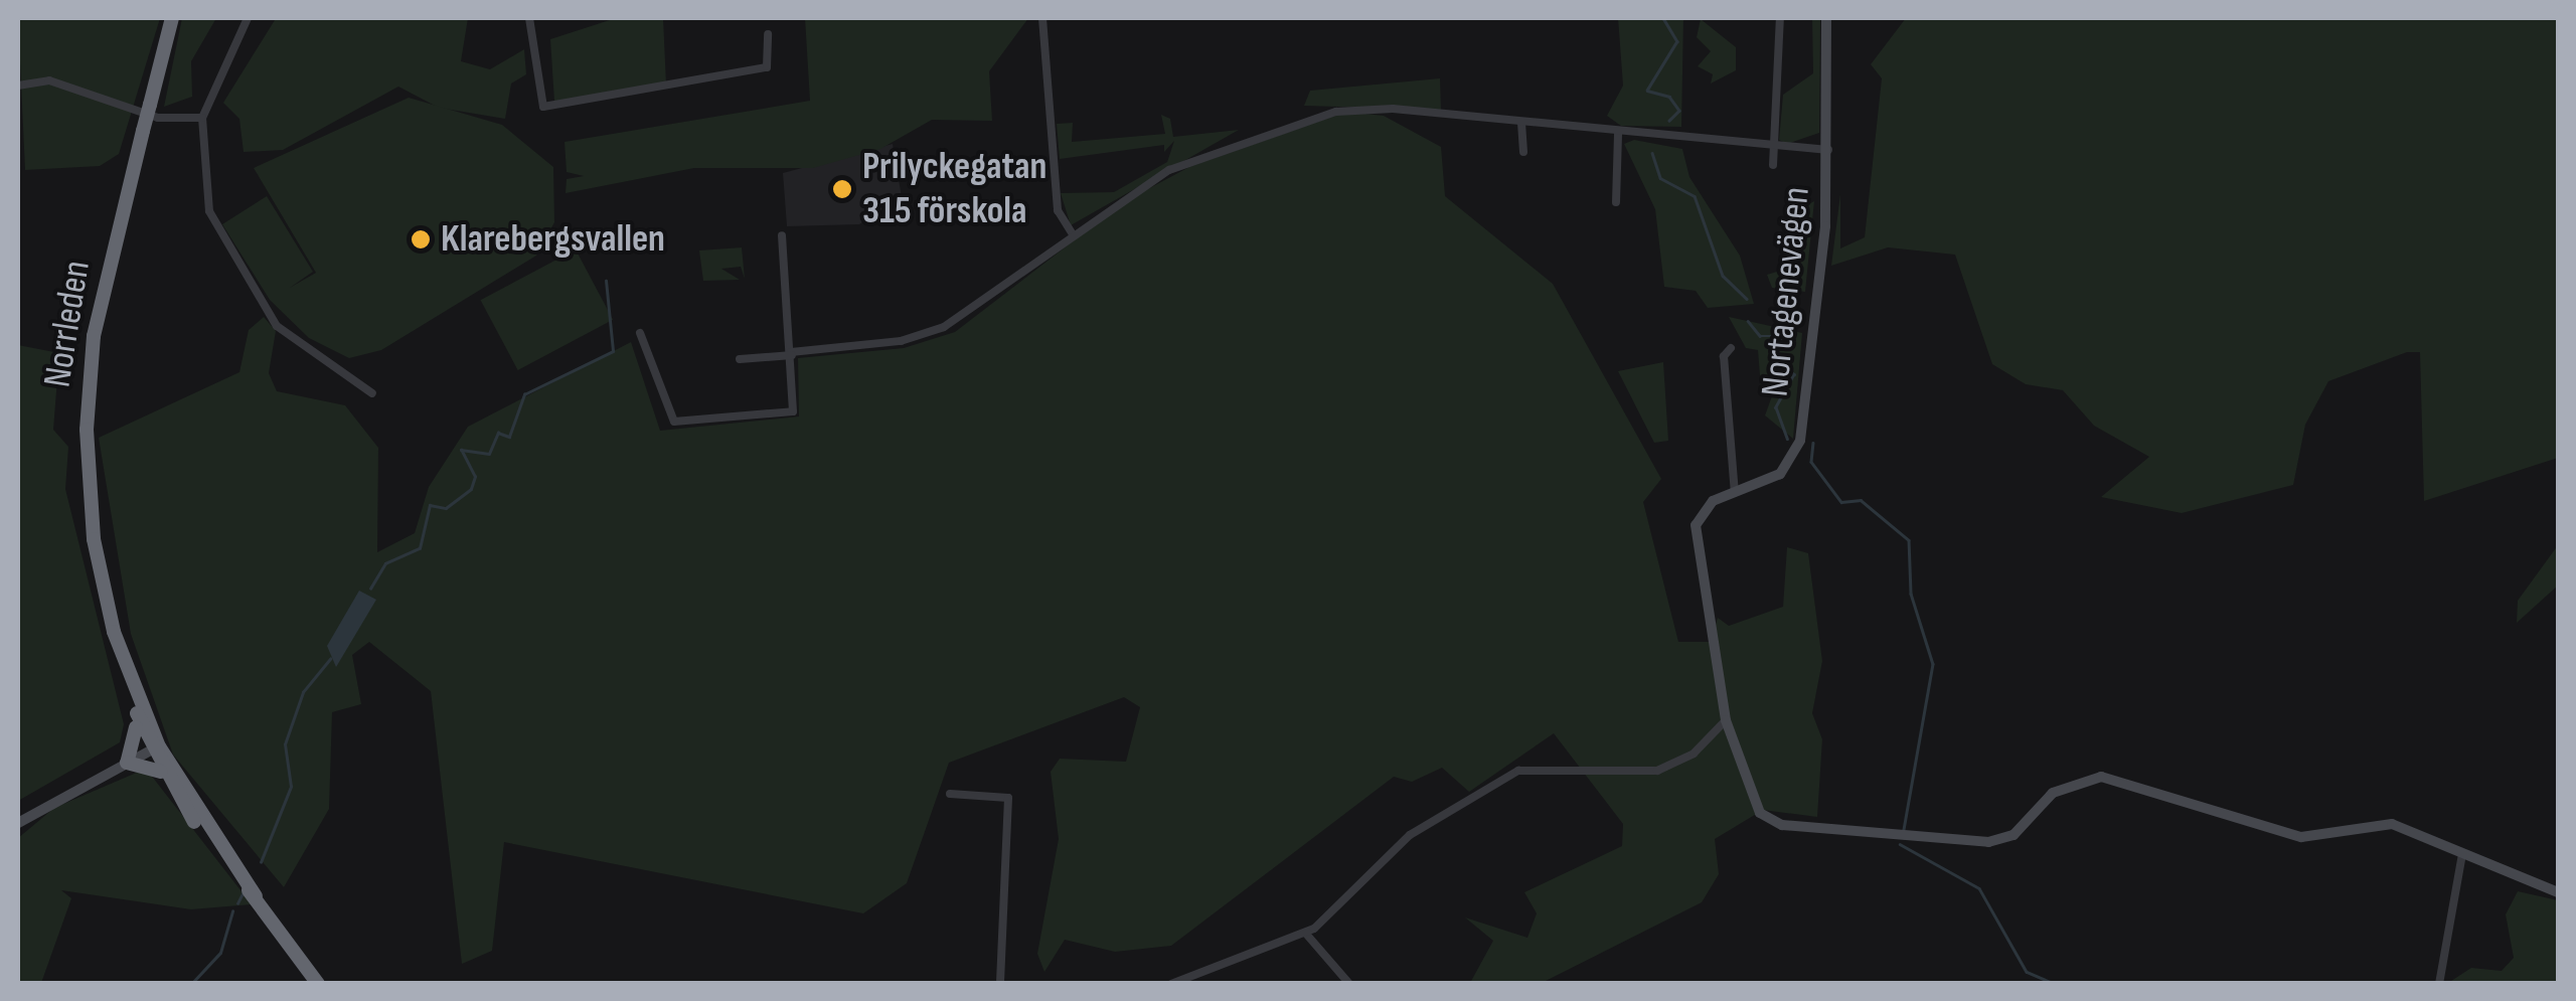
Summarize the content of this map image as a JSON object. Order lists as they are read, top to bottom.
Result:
{
  "streets": {
    "highway": ["Norrleden"],
    "street": ["Nortagenevägen"]
  },
  "places": ["Prilyckegatan 315 förskola", "Klarebergsvallen"]
}
